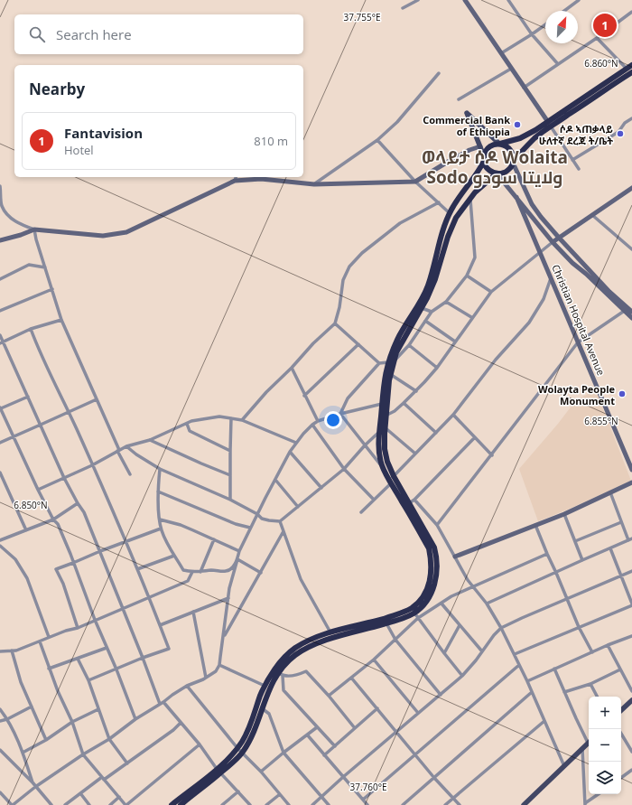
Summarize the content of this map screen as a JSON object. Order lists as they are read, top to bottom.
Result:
{
  "streets": {
    "main road": ["Christian Hospital Avenue"]
  },
  "districts": ["ወላይታ ሶዶ Wolaita Sodo ولايتا سودو"],
  "places": ["Commercial Bank of Ethiopia", "ሶዶ ኣጠቃላይ ሁለተኛ ደረጃ ት/ቤት", "Wolayta People Monument"],
  "north": "top right",
  "page": {
    "pins": "1",
    "search": "Search here",
    "heading": "Nearby",
    "list": [
      {
        "mark": "1",
        "name": "Fantavision",
        "note": "Hotel",
        "value": "810 m"
      }
    ],
    "map_buttons": ["+", "−"]
  },
  "coordinates": [
    "37.755°E",
    "6.860°N",
    "6.855°N",
    "6.850°N",
    "37.760°E"
  ]
}
